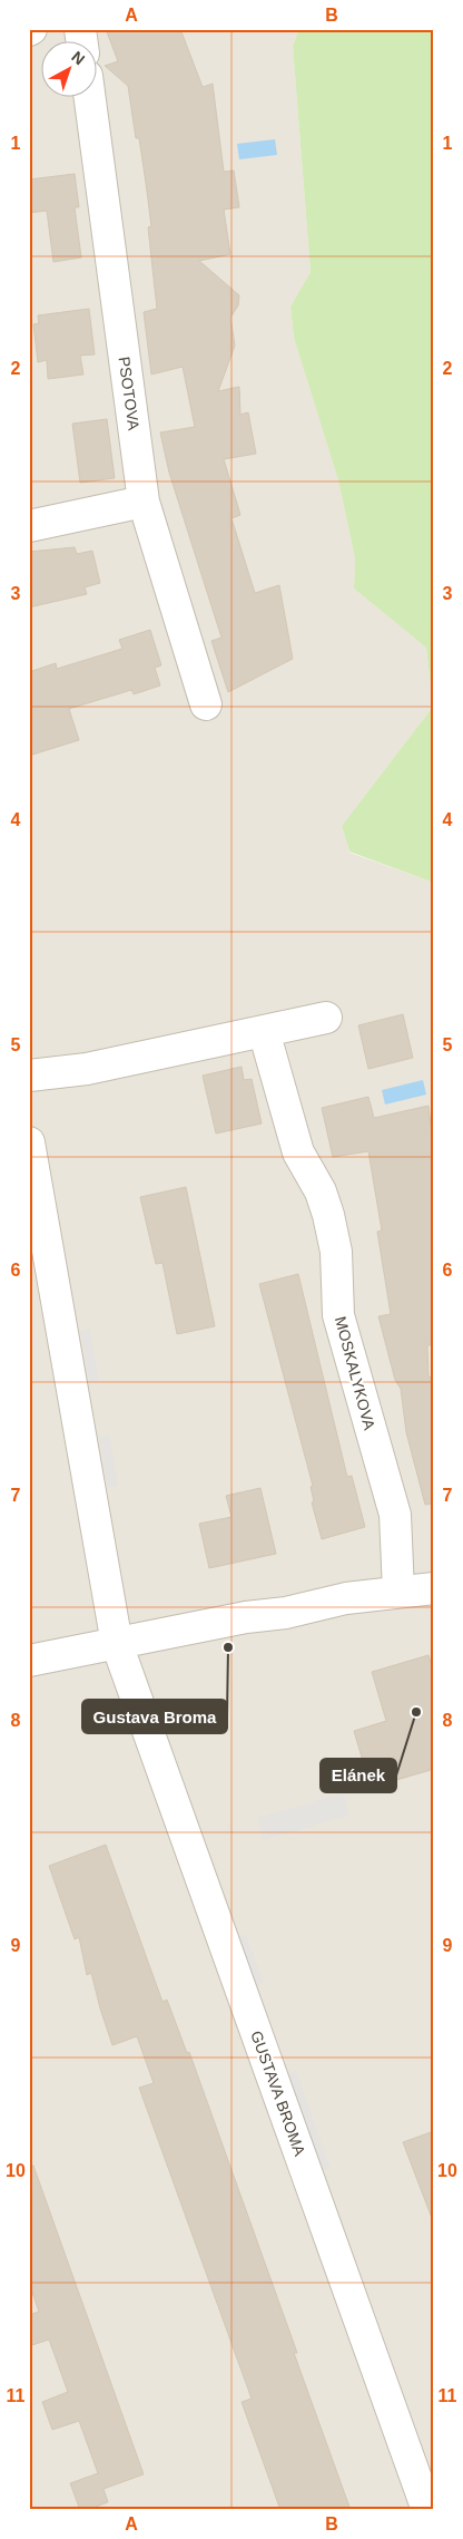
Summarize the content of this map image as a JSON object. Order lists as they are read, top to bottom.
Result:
{
  "streets": {
    "street": ["PSOTOVA", "MOSKALYKOVA", "GUSTAVA BROMA"]
  },
  "places": ["Gustava Broma", "Elánek"],
  "north": "top right",
  "grid": {
    "columns": ["A", "B"],
    "rows": [
      "1",
      "2",
      "3",
      "4",
      "5",
      "6",
      "7",
      "8",
      "9",
      "10",
      "11"
    ]
  }
}
